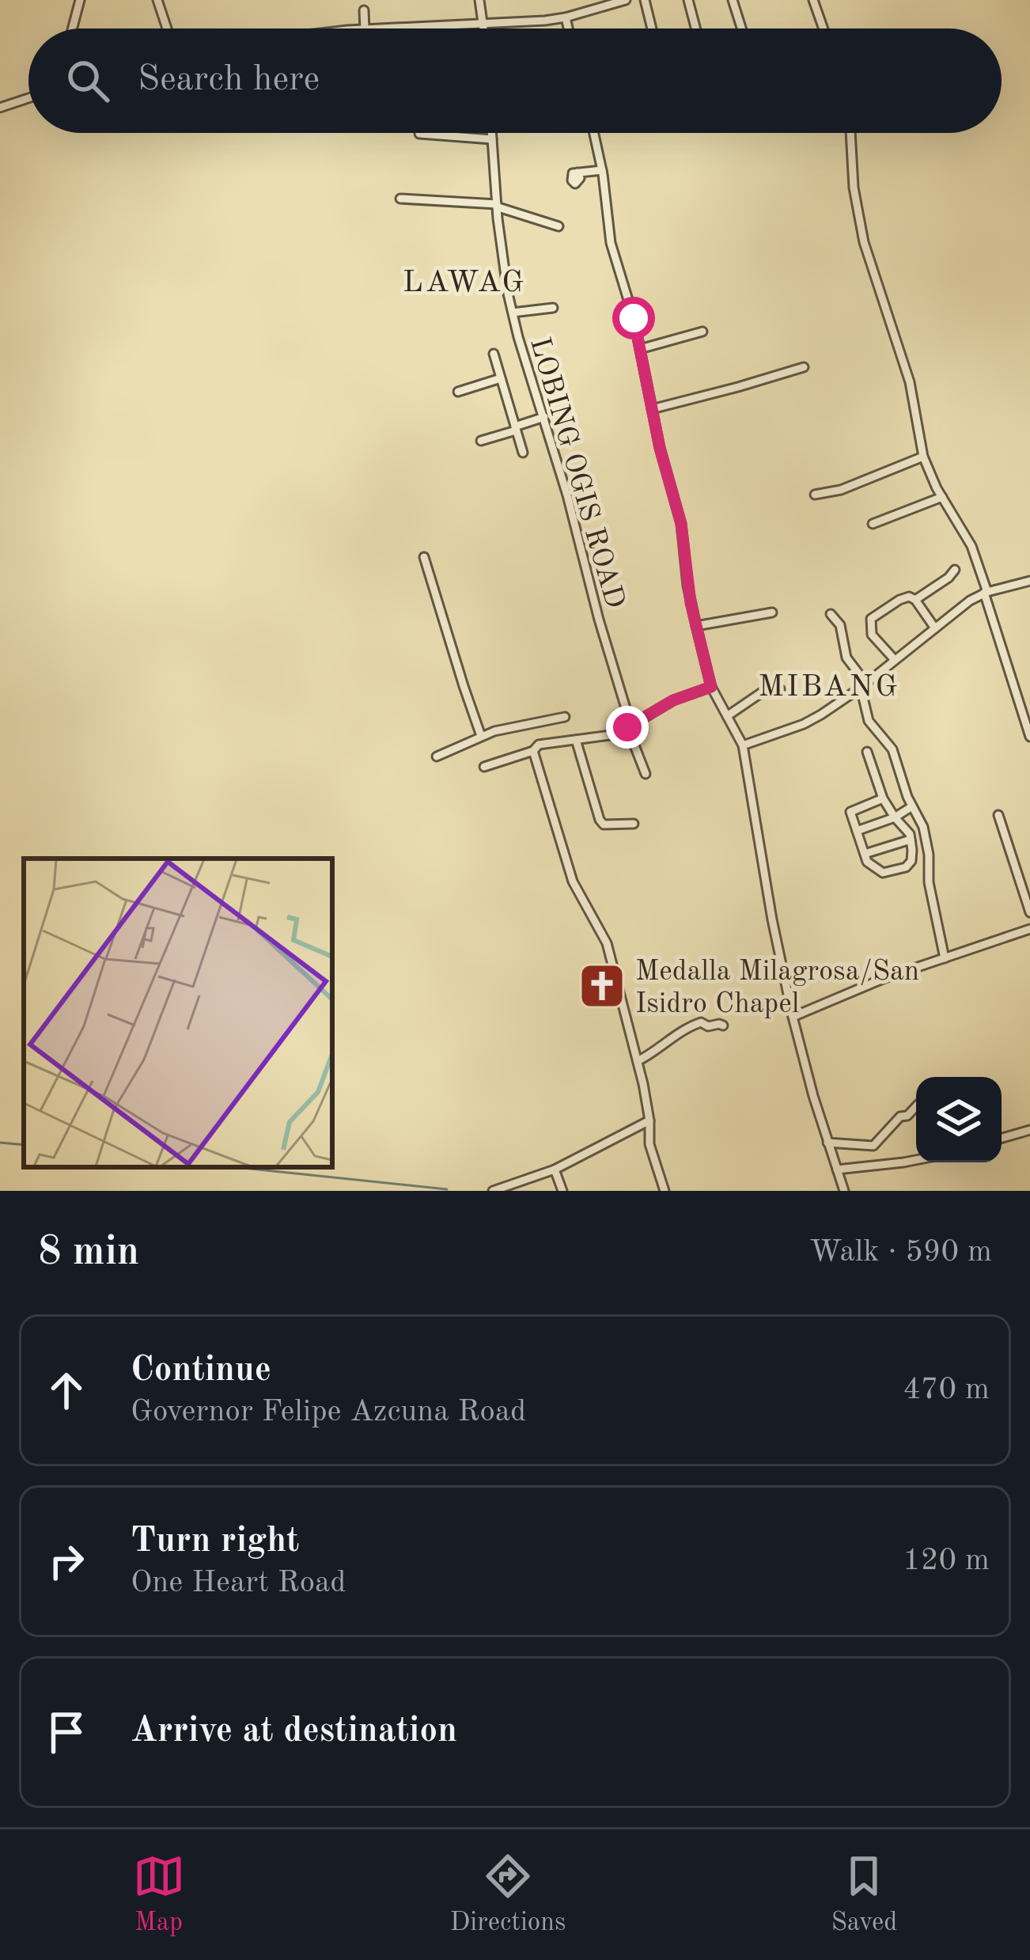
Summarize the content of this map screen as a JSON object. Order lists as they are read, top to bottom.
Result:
{
  "streets": {
    "street": ["LOBING OGIS ROAD"]
  },
  "districts": ["LAWAG", "MIBANG"],
  "places": {
    "church": ["Medalla Milagrosa/San Isidro Chapel"]
  },
  "page": {
    "search": "Search here",
    "heading": ["8 min", "Walk · 590 m"],
    "list": [
      ["Continue", "Governor Felipe Azcuna Road", "470 m"],
      ["Turn right", "One Heart Road", "120 m"],
      "Arrive at destination"
    ],
    "nav": ["Map", "Directions", "Saved"]
  }
}
